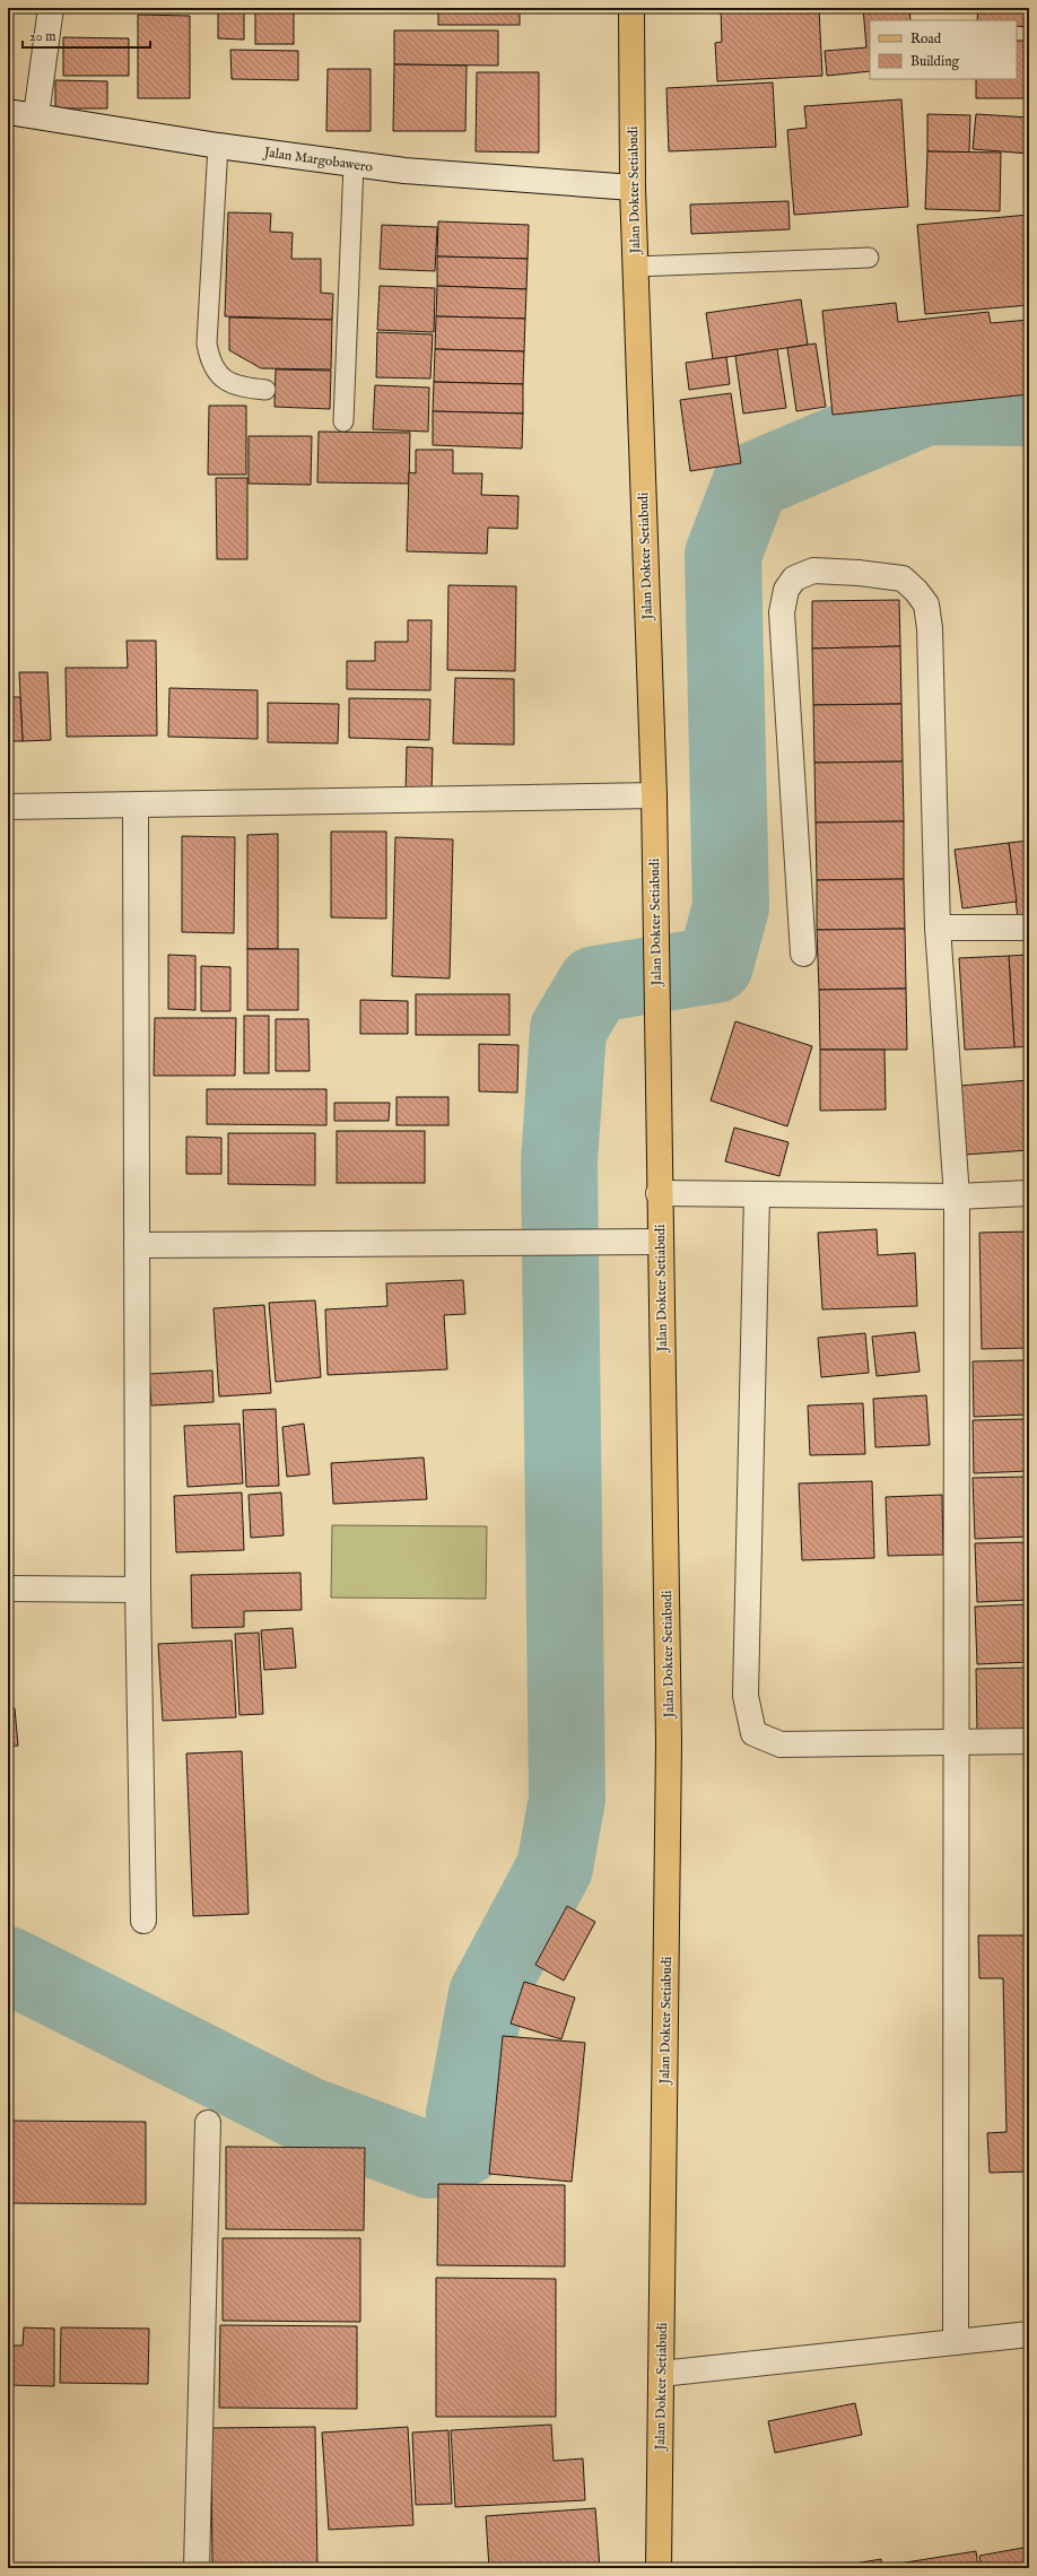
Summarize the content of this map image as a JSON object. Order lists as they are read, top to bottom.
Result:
{
  "streets": {
    "main road": ["Jalan Dokter Setiabudi"],
    "street": ["Jalan Margobawero"]
  },
  "crossings": [
    ["Jalan Margobawero", "Jalan Dokter Setiabudi"]
  ],
  "legend": ["Road", "Building"],
  "scale_bar": "20 m"
}
